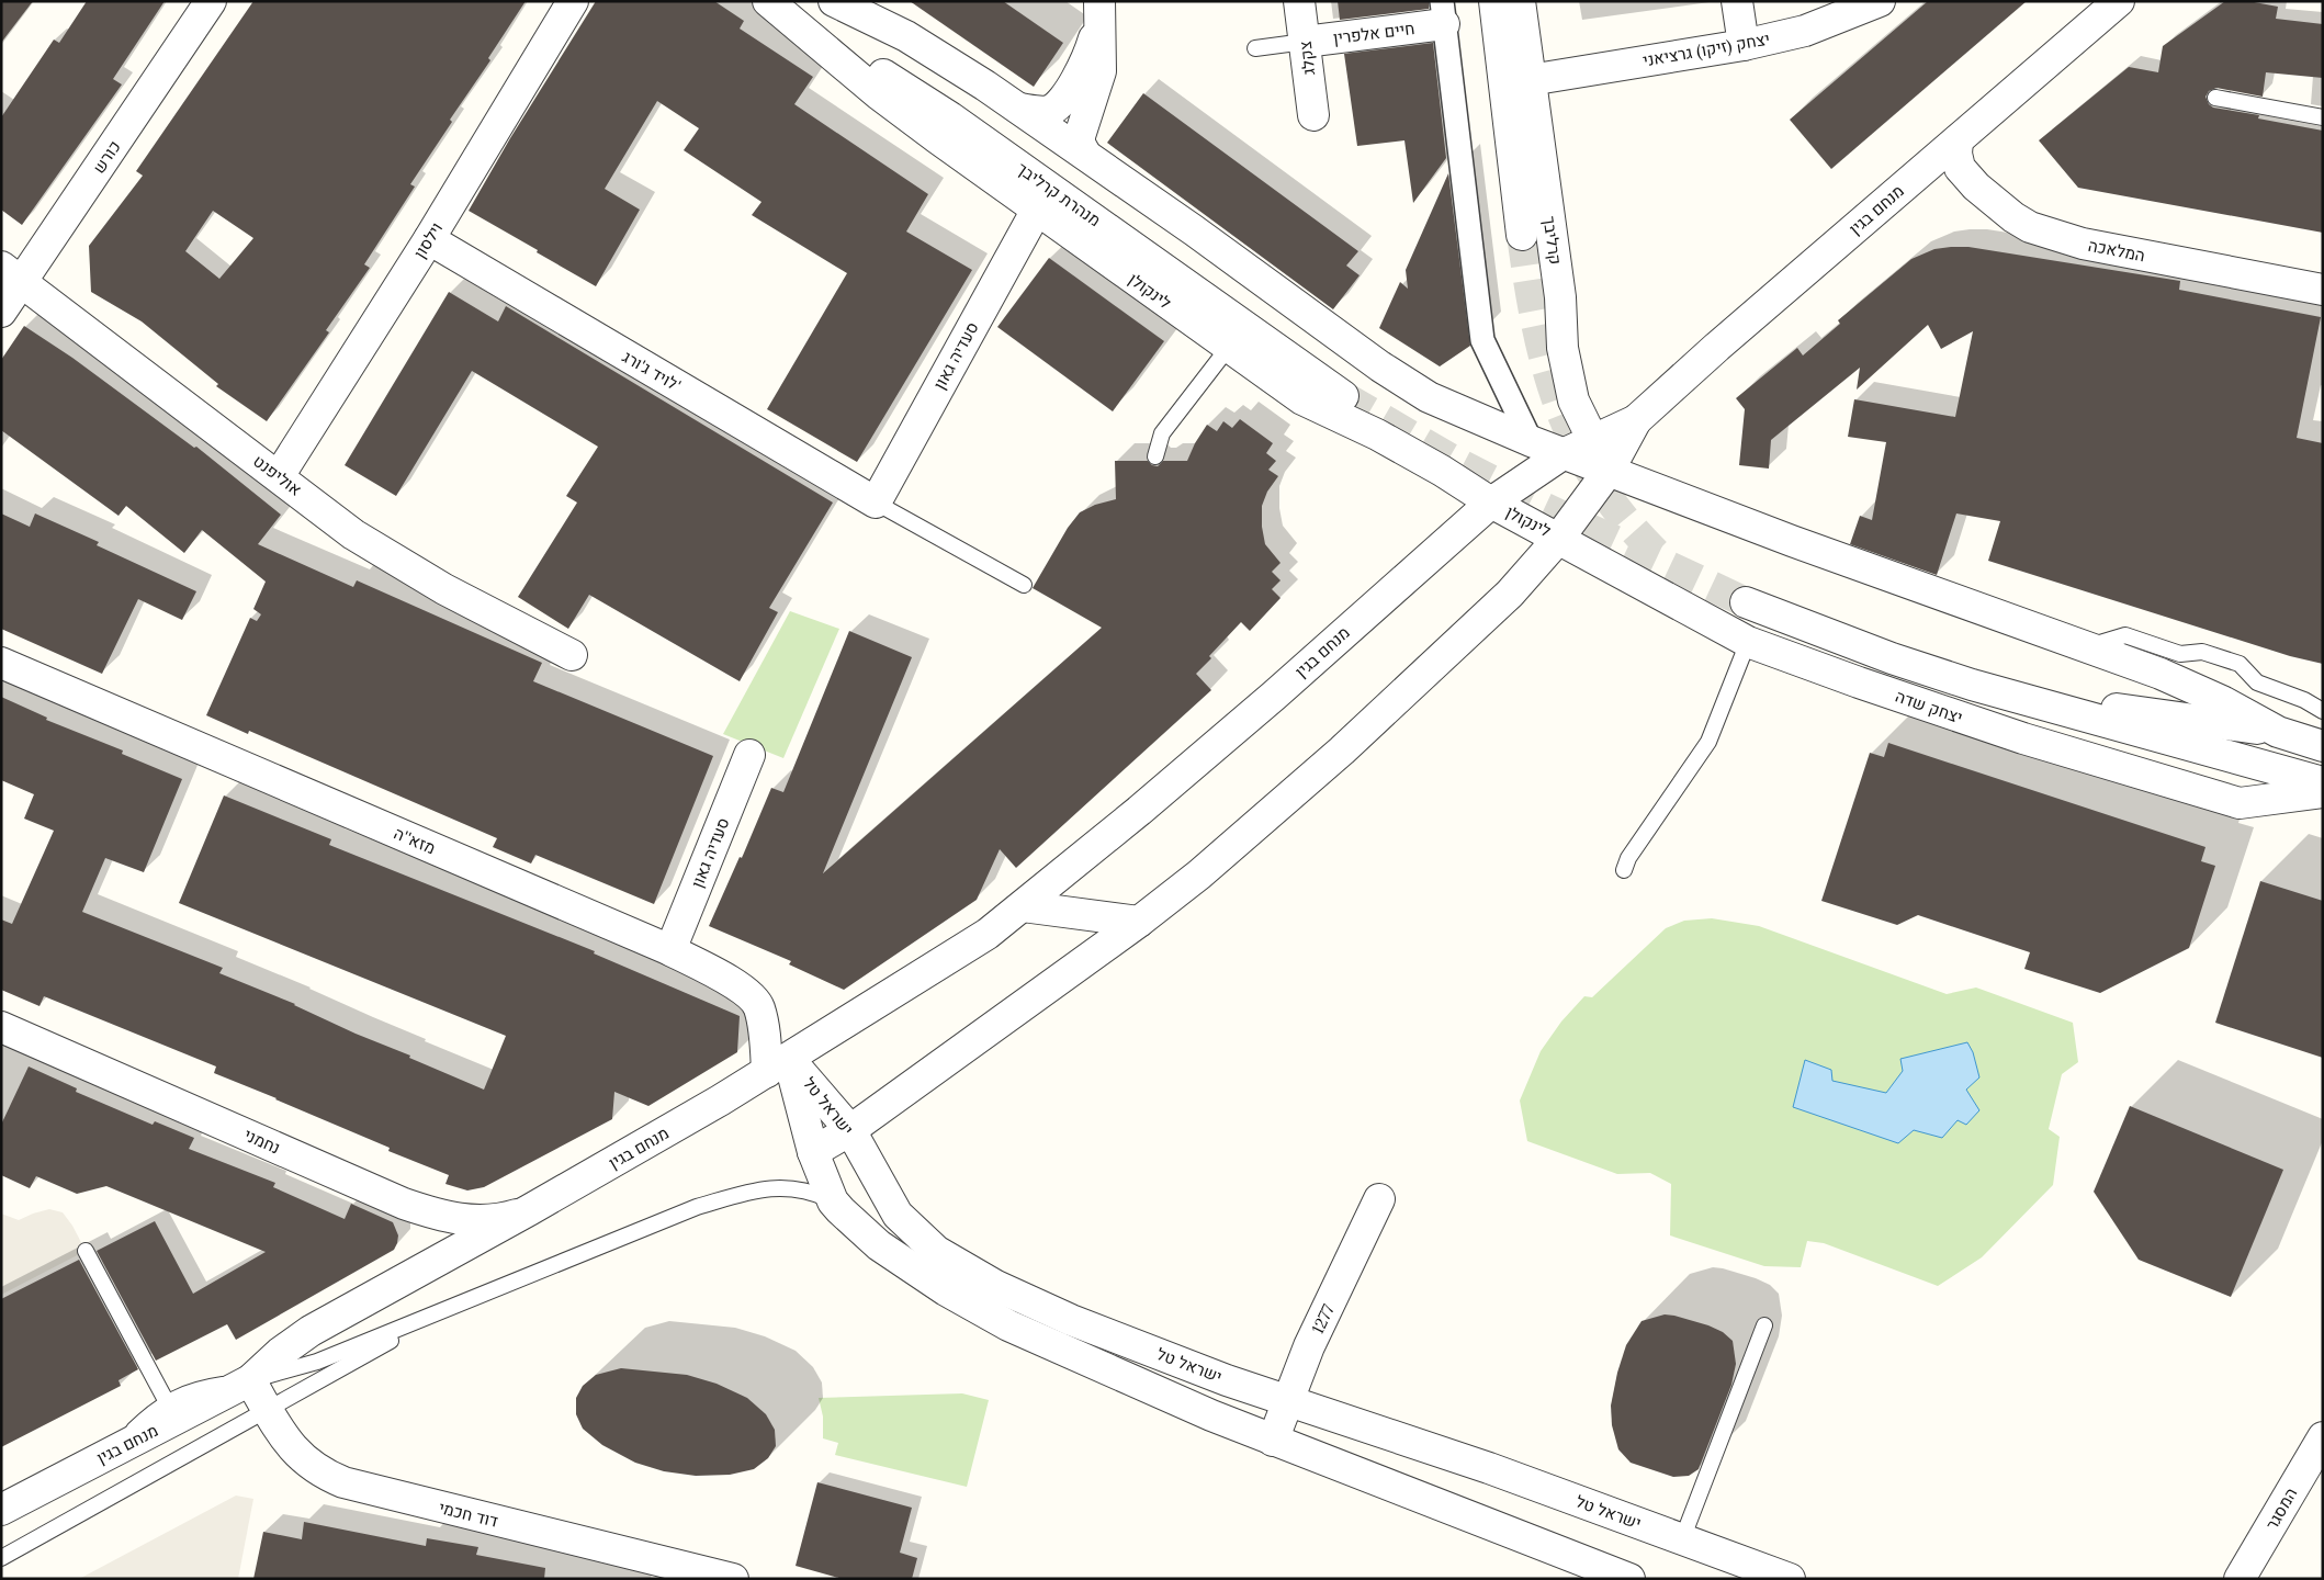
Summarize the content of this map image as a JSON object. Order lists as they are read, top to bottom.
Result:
{
  "streets": {
    "street": [
      "חיים אלפרין",
      "יצחק (זיקו) גרציאני",
      "צקלג",
      "כורש",
      "מנהרת קרליבך",
      "מנחם בגין",
      "וילסון",
      "קרליבך",
      "המלאכה",
      "לינקולן",
      "סעדיה גאון",
      "לויד ג'ורג'",
      "אוליפנט",
      "יצחק שדה",
      "מזא''ה",
      "ישראל טל",
      "נחמני",
      "1277",
      "המסגר",
      "דוד חכמי"
    ]
  },
  "crossings": [
    ["חיים אלפרין", "צקלג"],
    ["יצחק (זיקו) גרציאני", "קרליבך"],
    ["כורש", "אוליפנט"],
    ["מנהרת קרליבך", "לינקולן"],
    ["מנחם בגין", "קרליבך"],
    ["מנחם בגין", "המלאכה"],
    ["מנחם בגין", "לינקולן"],
    ["מנחם בגין", "יצחק שדה"],
    ["מנחם בגין", "מזא''ה"],
    ["מנחם בגין", "ישראל טל"],
    ["מנחם בגין", "נחמני"],
    ["מנחם בגין", "דוד חכמי"],
    ["וילסון", "לויד ג'ורג'"],
    ["וילסון", "אוליפנט"],
    ["קרליבך", "יצחק שדה"],
    ["לינקולן", "סעדיה גאון"],
    ["לינקולן", "יצחק שדה"],
    ["סעדיה גאון", "לויד ג'ורג'"],
    ["סעדיה גאון", "מזא''ה"],
    ["מזא''ה", "ישראל טל"],
    ["ישראל טל", "1277"]
  ]
}
